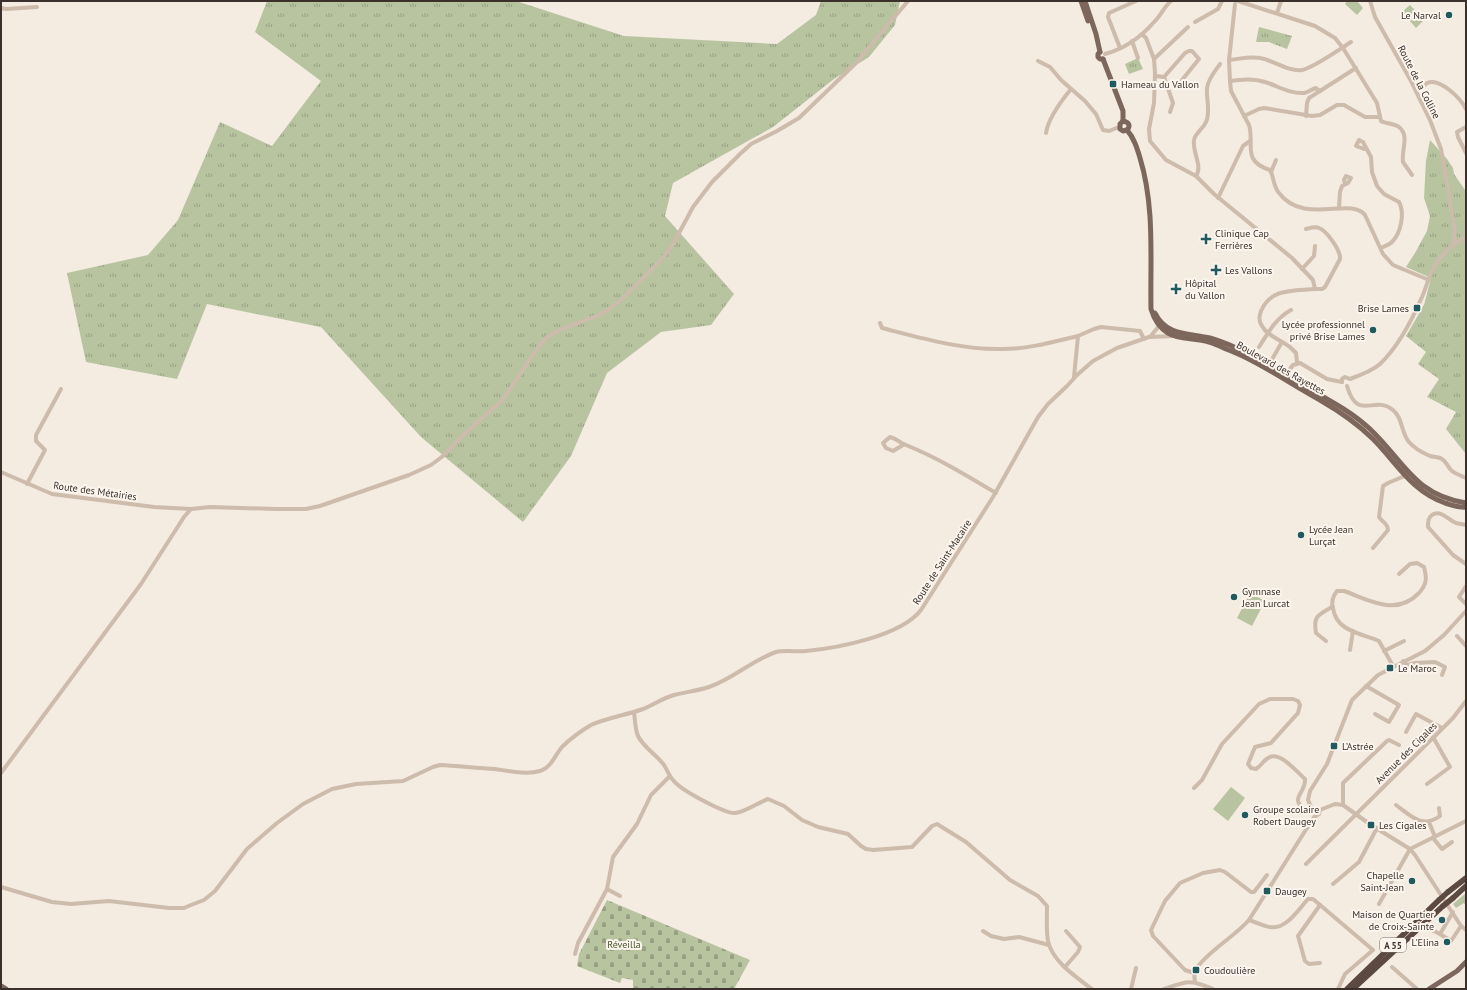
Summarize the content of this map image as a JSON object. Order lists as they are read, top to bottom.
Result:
{
  "streets": {
    "highway": ["A 55"],
    "main road": ["Boulevard des Rayettes"],
    "street": [
      "Route de la Colline",
      "Route des Métairies",
      "Route de Saint-Macaire",
      "Avenue des Cigales"
    ]
  },
  "crossings": [
    ["Boulevard des Rayettes", "Route de Saint-Macaire"]
  ],
  "parks": ["Réveilla"],
  "places": {
    "other": [
      "Le Narval",
      "Lycée professionnel privé Brise Lames",
      "Lycée Jean Lurçat",
      "Gymnase Jean Lurcat",
      "Groupe scolaire Robert Daugey",
      "Chapelle Saint-Jean",
      "Maison de Quartier de Croix-Sainte",
      "L'Elina"
    ],
    "transit": [
      "Hameau du Vallon",
      "Brise Lames",
      "Le Maroc",
      "L’Astrée",
      "Les Cigales",
      "Daugey",
      "Coudoulière"
    ],
    "health": ["Clinique Cap Ferrières", "Les Vallons", "Hôpital du Vallon"]
  }
}
